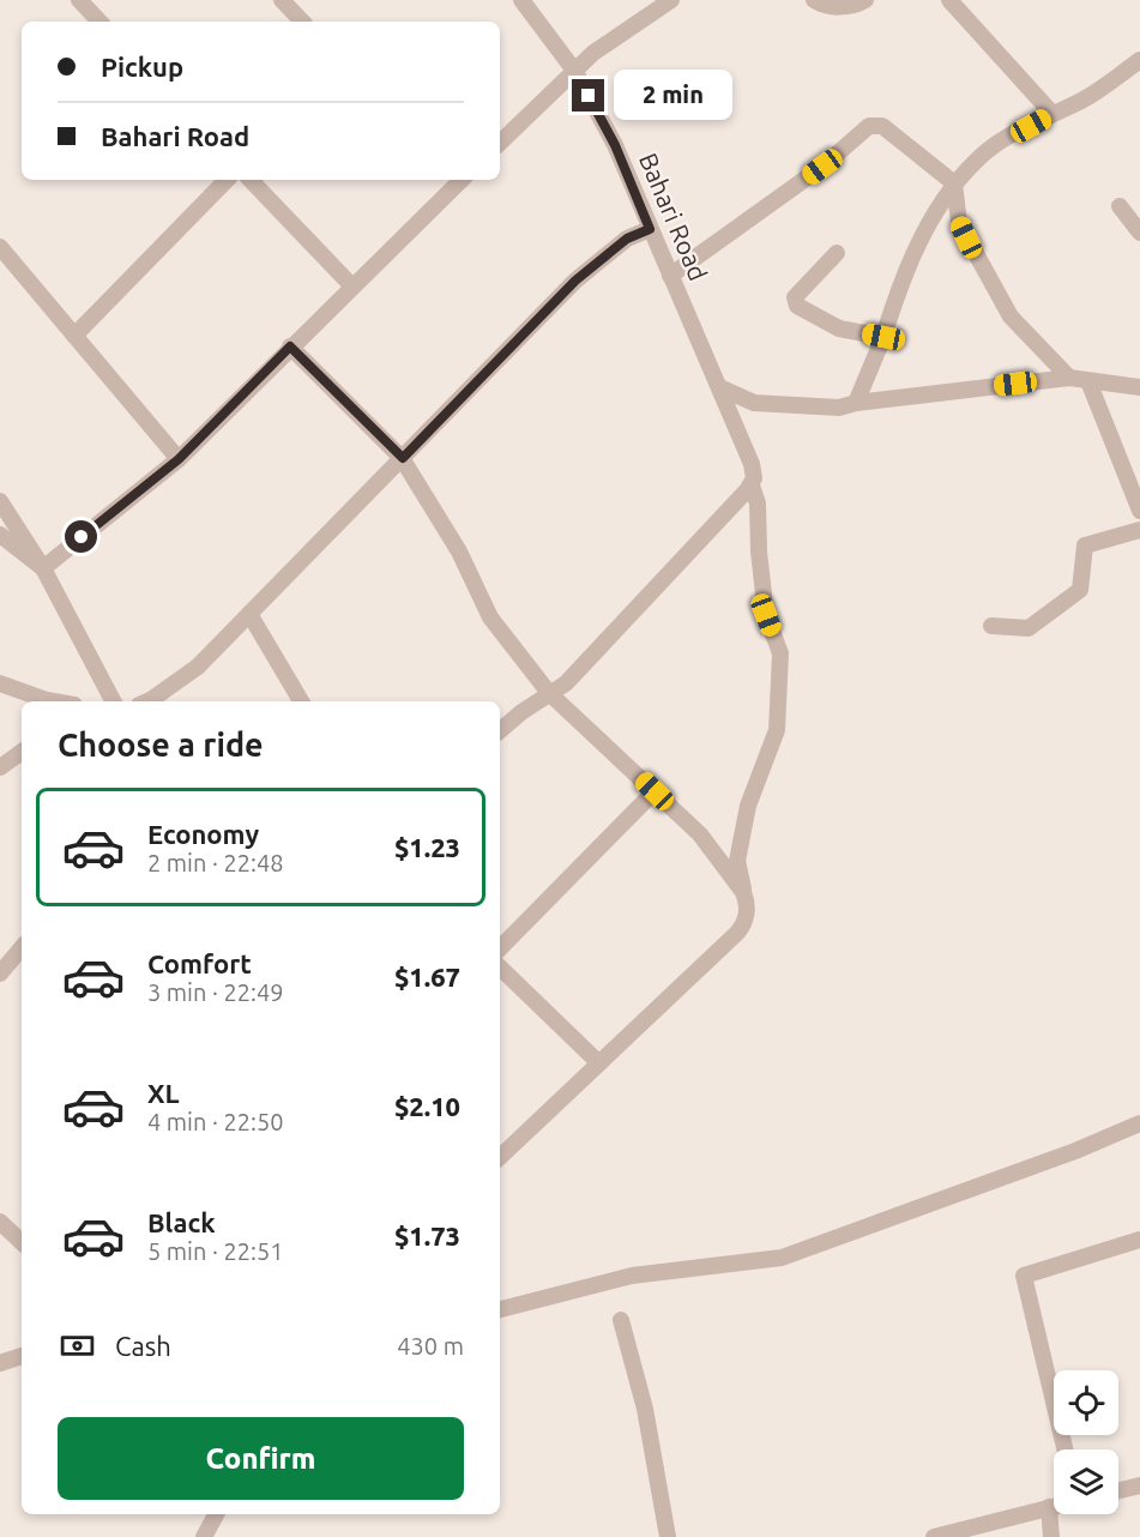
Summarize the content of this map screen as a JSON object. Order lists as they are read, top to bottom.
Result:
{
  "streets": {
    "street": ["Bahari Road"]
  },
  "page": {
    "banner": ["Pickup", "Bahari Road"],
    "bubble": "2 min",
    "heading": "Choose a ride",
    "list": [
      {
        "name": "Economy",
        "note": "2 min · 22:48",
        "value": "$1.23"
      },
      {
        "name": "Comfort",
        "note": "3 min · 22:49",
        "value": "$1.67"
      },
      {
        "name": "XL",
        "note": "4 min · 22:50",
        "value": "$2.10"
      },
      {
        "name": "Black",
        "note": "5 min · 22:51",
        "value": "$1.73"
      }
    ],
    "pay": ["Cash", "430 m"],
    "buttons": "Confirm"
  }
}
